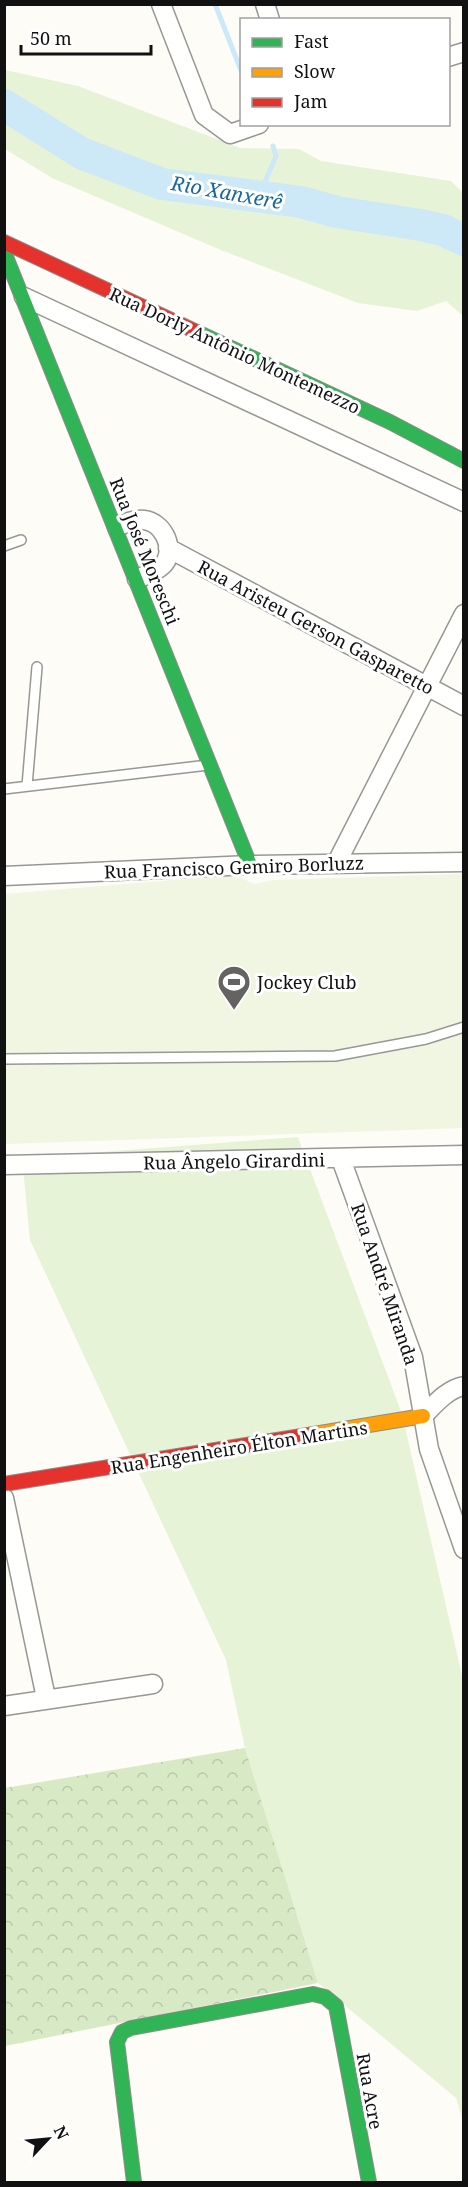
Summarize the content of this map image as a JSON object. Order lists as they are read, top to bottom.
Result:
{
  "streets": {
    "street": [
      "Rua Dorly Antônio Montemezzo",
      "Rua José Moreschi",
      "Rua Aristeu Gerson Gasparetto",
      "Rua Francisco Gemiro Borluzz",
      "Rua Ângelo Girardini",
      "Rua André Miranda",
      "Rua Engenheiro Élton Martins",
      "Rua Acre"
    ]
  },
  "crossings": [
    ["Rua José Moreschi", "Rua Francisco Gemiro Borluzz"],
    ["Rua Ângelo Girardini", "Rua André Miranda"],
    ["Rua André Miranda", "Rua Engenheiro Élton Martins"]
  ],
  "water": ["Rio Xanxerê"],
  "places": {
    "sports": ["Jockey Club"]
  },
  "legend": ["Fast", "Slow", "Jam"],
  "scale_bar": "50 m",
  "north": "top right"
}
